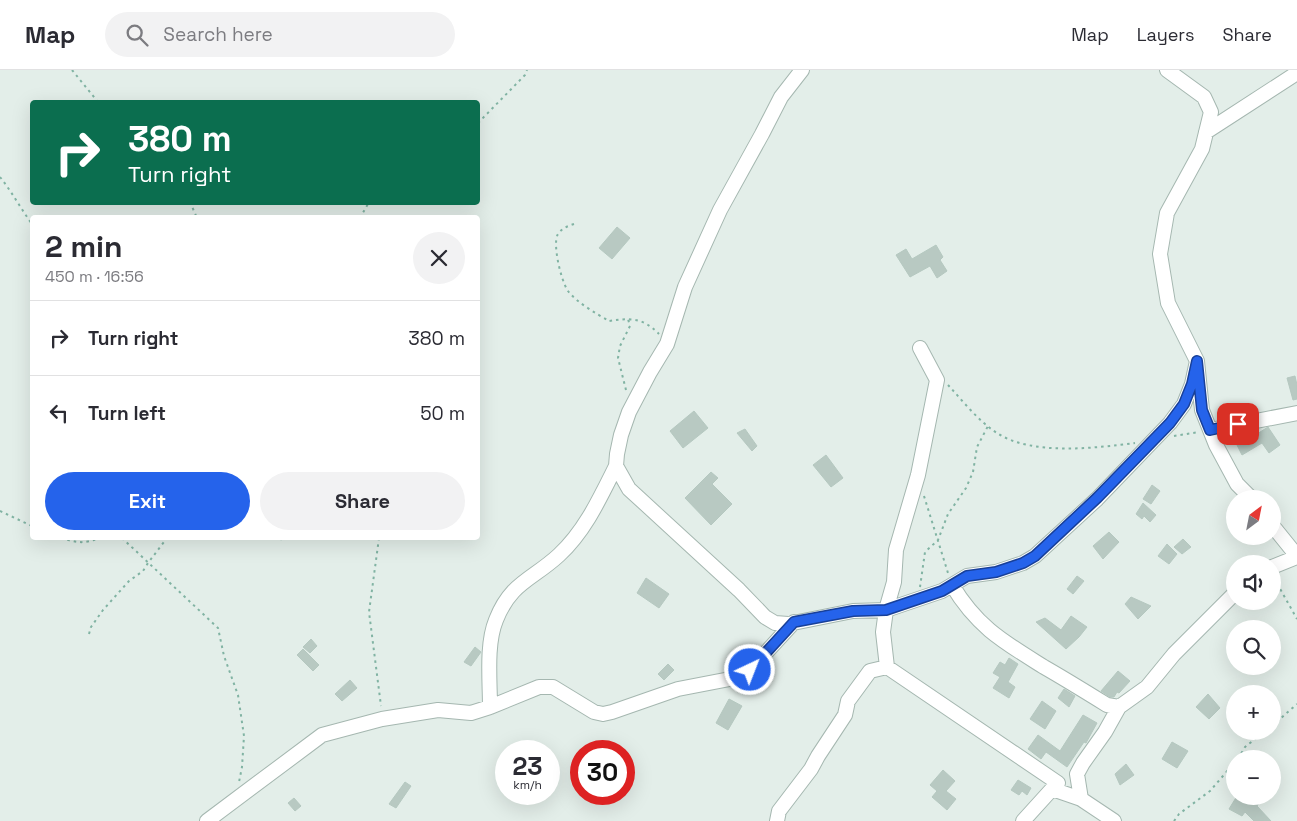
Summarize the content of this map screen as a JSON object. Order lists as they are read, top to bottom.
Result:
{
  "north": "top right",
  "page": {
    "header": "Map",
    "search": "Search here",
    "nav": ["Map", "Layers", "Share"],
    "turn": ["380 m", "Turn right"],
    "heading": ["2 min", "450 m · 16:56"],
    "list": [
      {
        "name": "Turn right",
        "value": "380 m"
      },
      {
        "name": "Turn left",
        "value": "50 m"
      }
    ],
    "buttons": ["Exit", "Share"],
    "map_buttons": ["+", "−"],
    "speed": "23 km/h",
    "limit": "30"
  }
}
